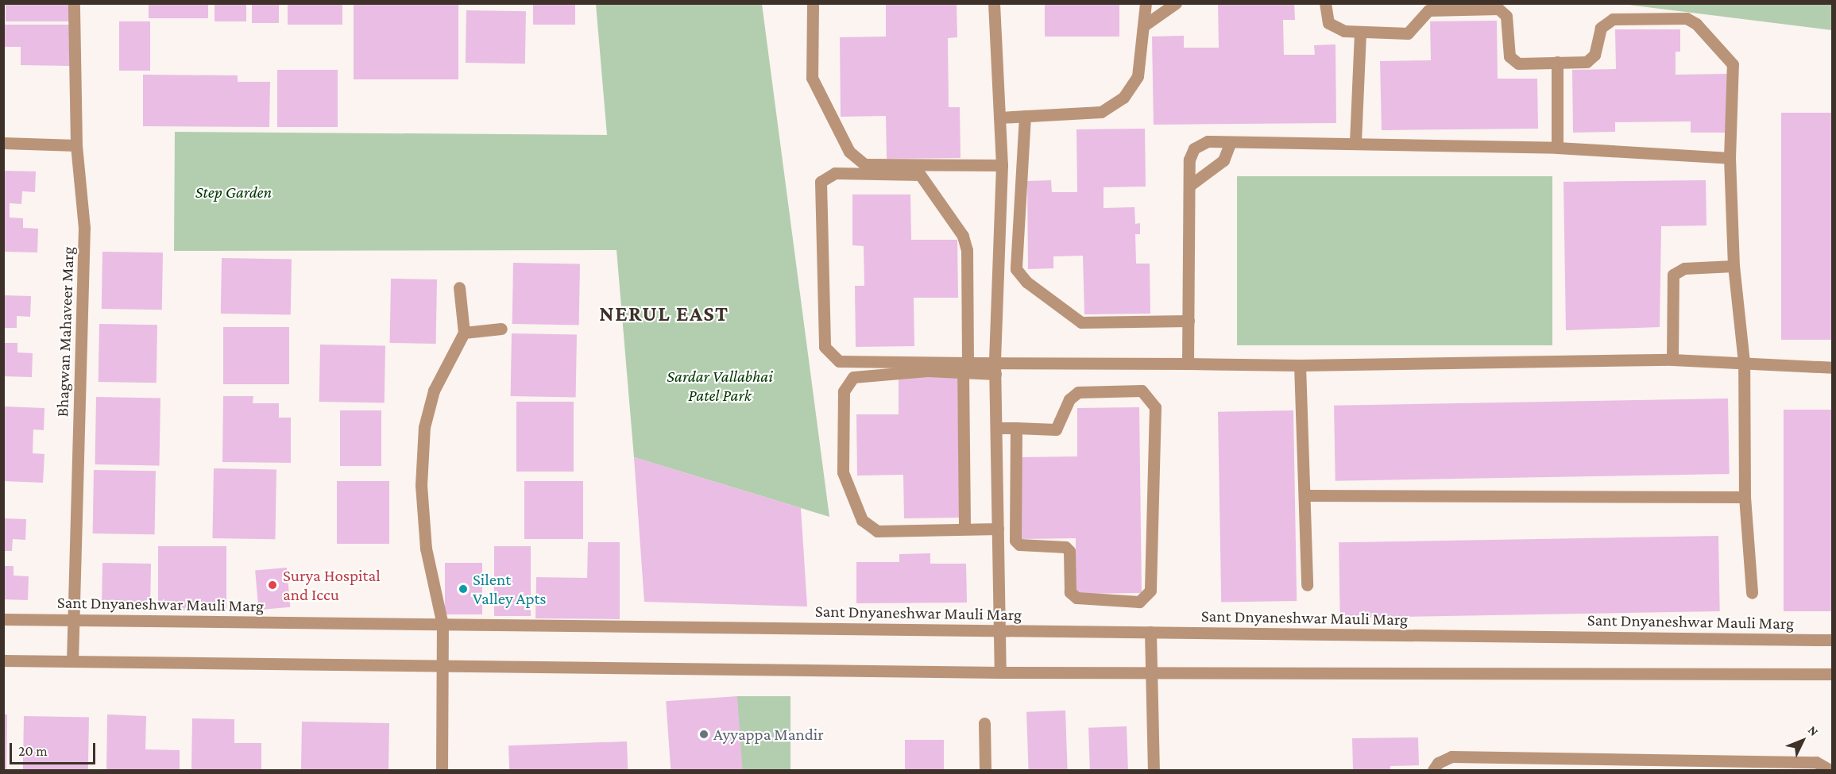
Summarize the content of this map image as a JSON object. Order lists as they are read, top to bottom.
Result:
{
  "streets": {
    "street": ["Bhagwan Mahaveer Marg", "Sant Dnyaneshwar Mauli Marg"]
  },
  "crossings": [
    ["Bhagwan Mahaveer Marg", "Sant Dnyaneshwar Mauli Marg"]
  ],
  "districts": ["NERUL EAST"],
  "parks": ["Step Garden", "Sardar Vallabhai Patel Park"],
  "places": ["Surya Hospital and Iccu", "Silent Valley Apts", "Ayyappa Mandir"],
  "scale_bar": "20 m",
  "north": "top right"
}
